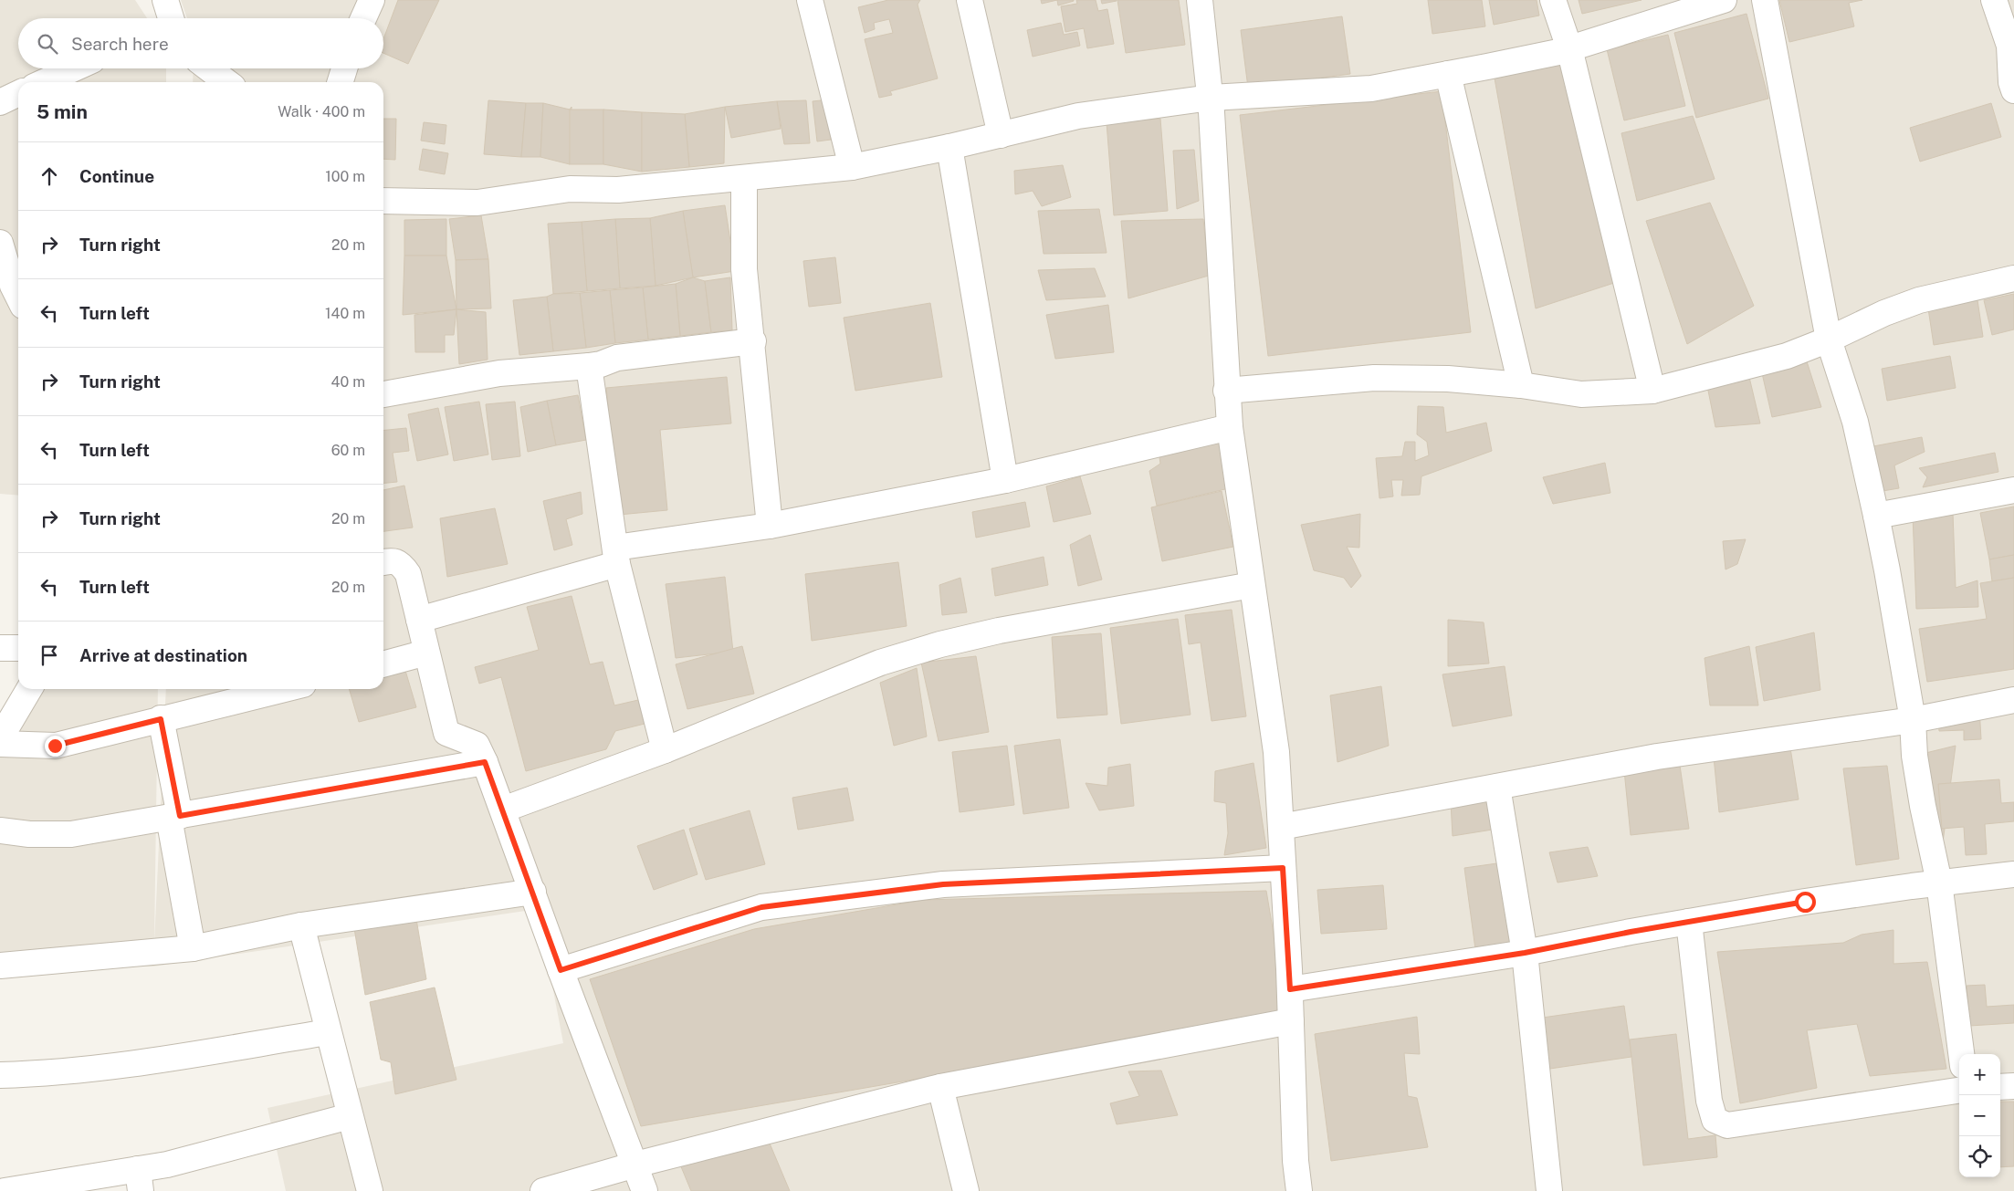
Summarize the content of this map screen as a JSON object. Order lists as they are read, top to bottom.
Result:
{
  "page": {
    "search": "Search here",
    "heading": ["5 min", "Walk · 400 m"],
    "list": [
      ["Continue", "100 m"],
      ["Turn right", "20 m"],
      ["Turn left", "140 m"],
      ["Turn right", "40 m"],
      ["Turn left", "60 m"],
      ["Turn right", "20 m"],
      ["Turn left", "20 m"],
      "Arrive at destination"
    ],
    "map_buttons": ["+", "−"]
  }
}
